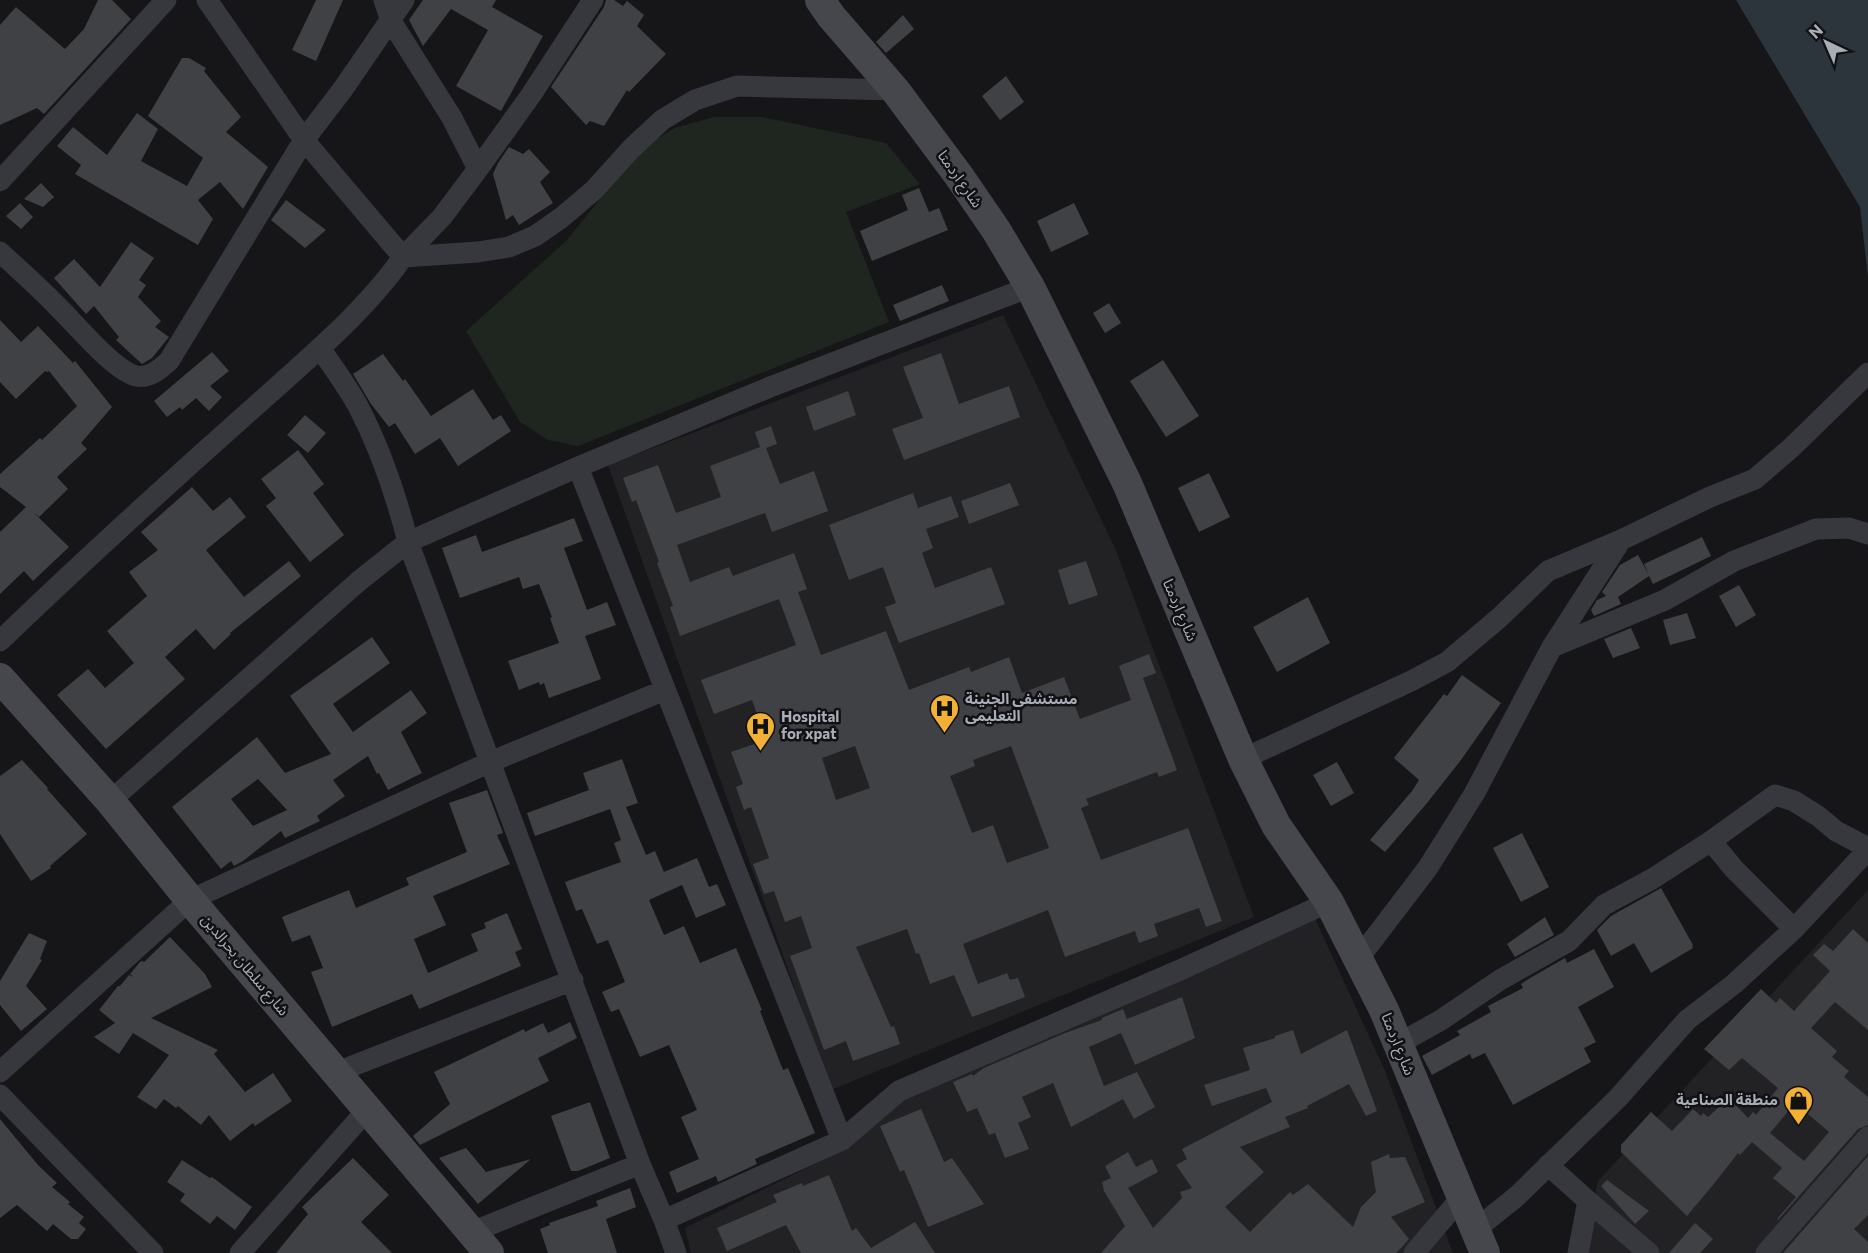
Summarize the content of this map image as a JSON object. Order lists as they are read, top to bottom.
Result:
{
  "streets": {
    "main road": ["شارع اردمتا", "شارع سلطان بحرالدين"]
  },
  "places": {
    "hospital": ["مستشفي الجنينة التعليمى", "Hospital for xpat"],
    "shop": ["منطقة الصناعية"]
  },
  "north": "top left"
}
